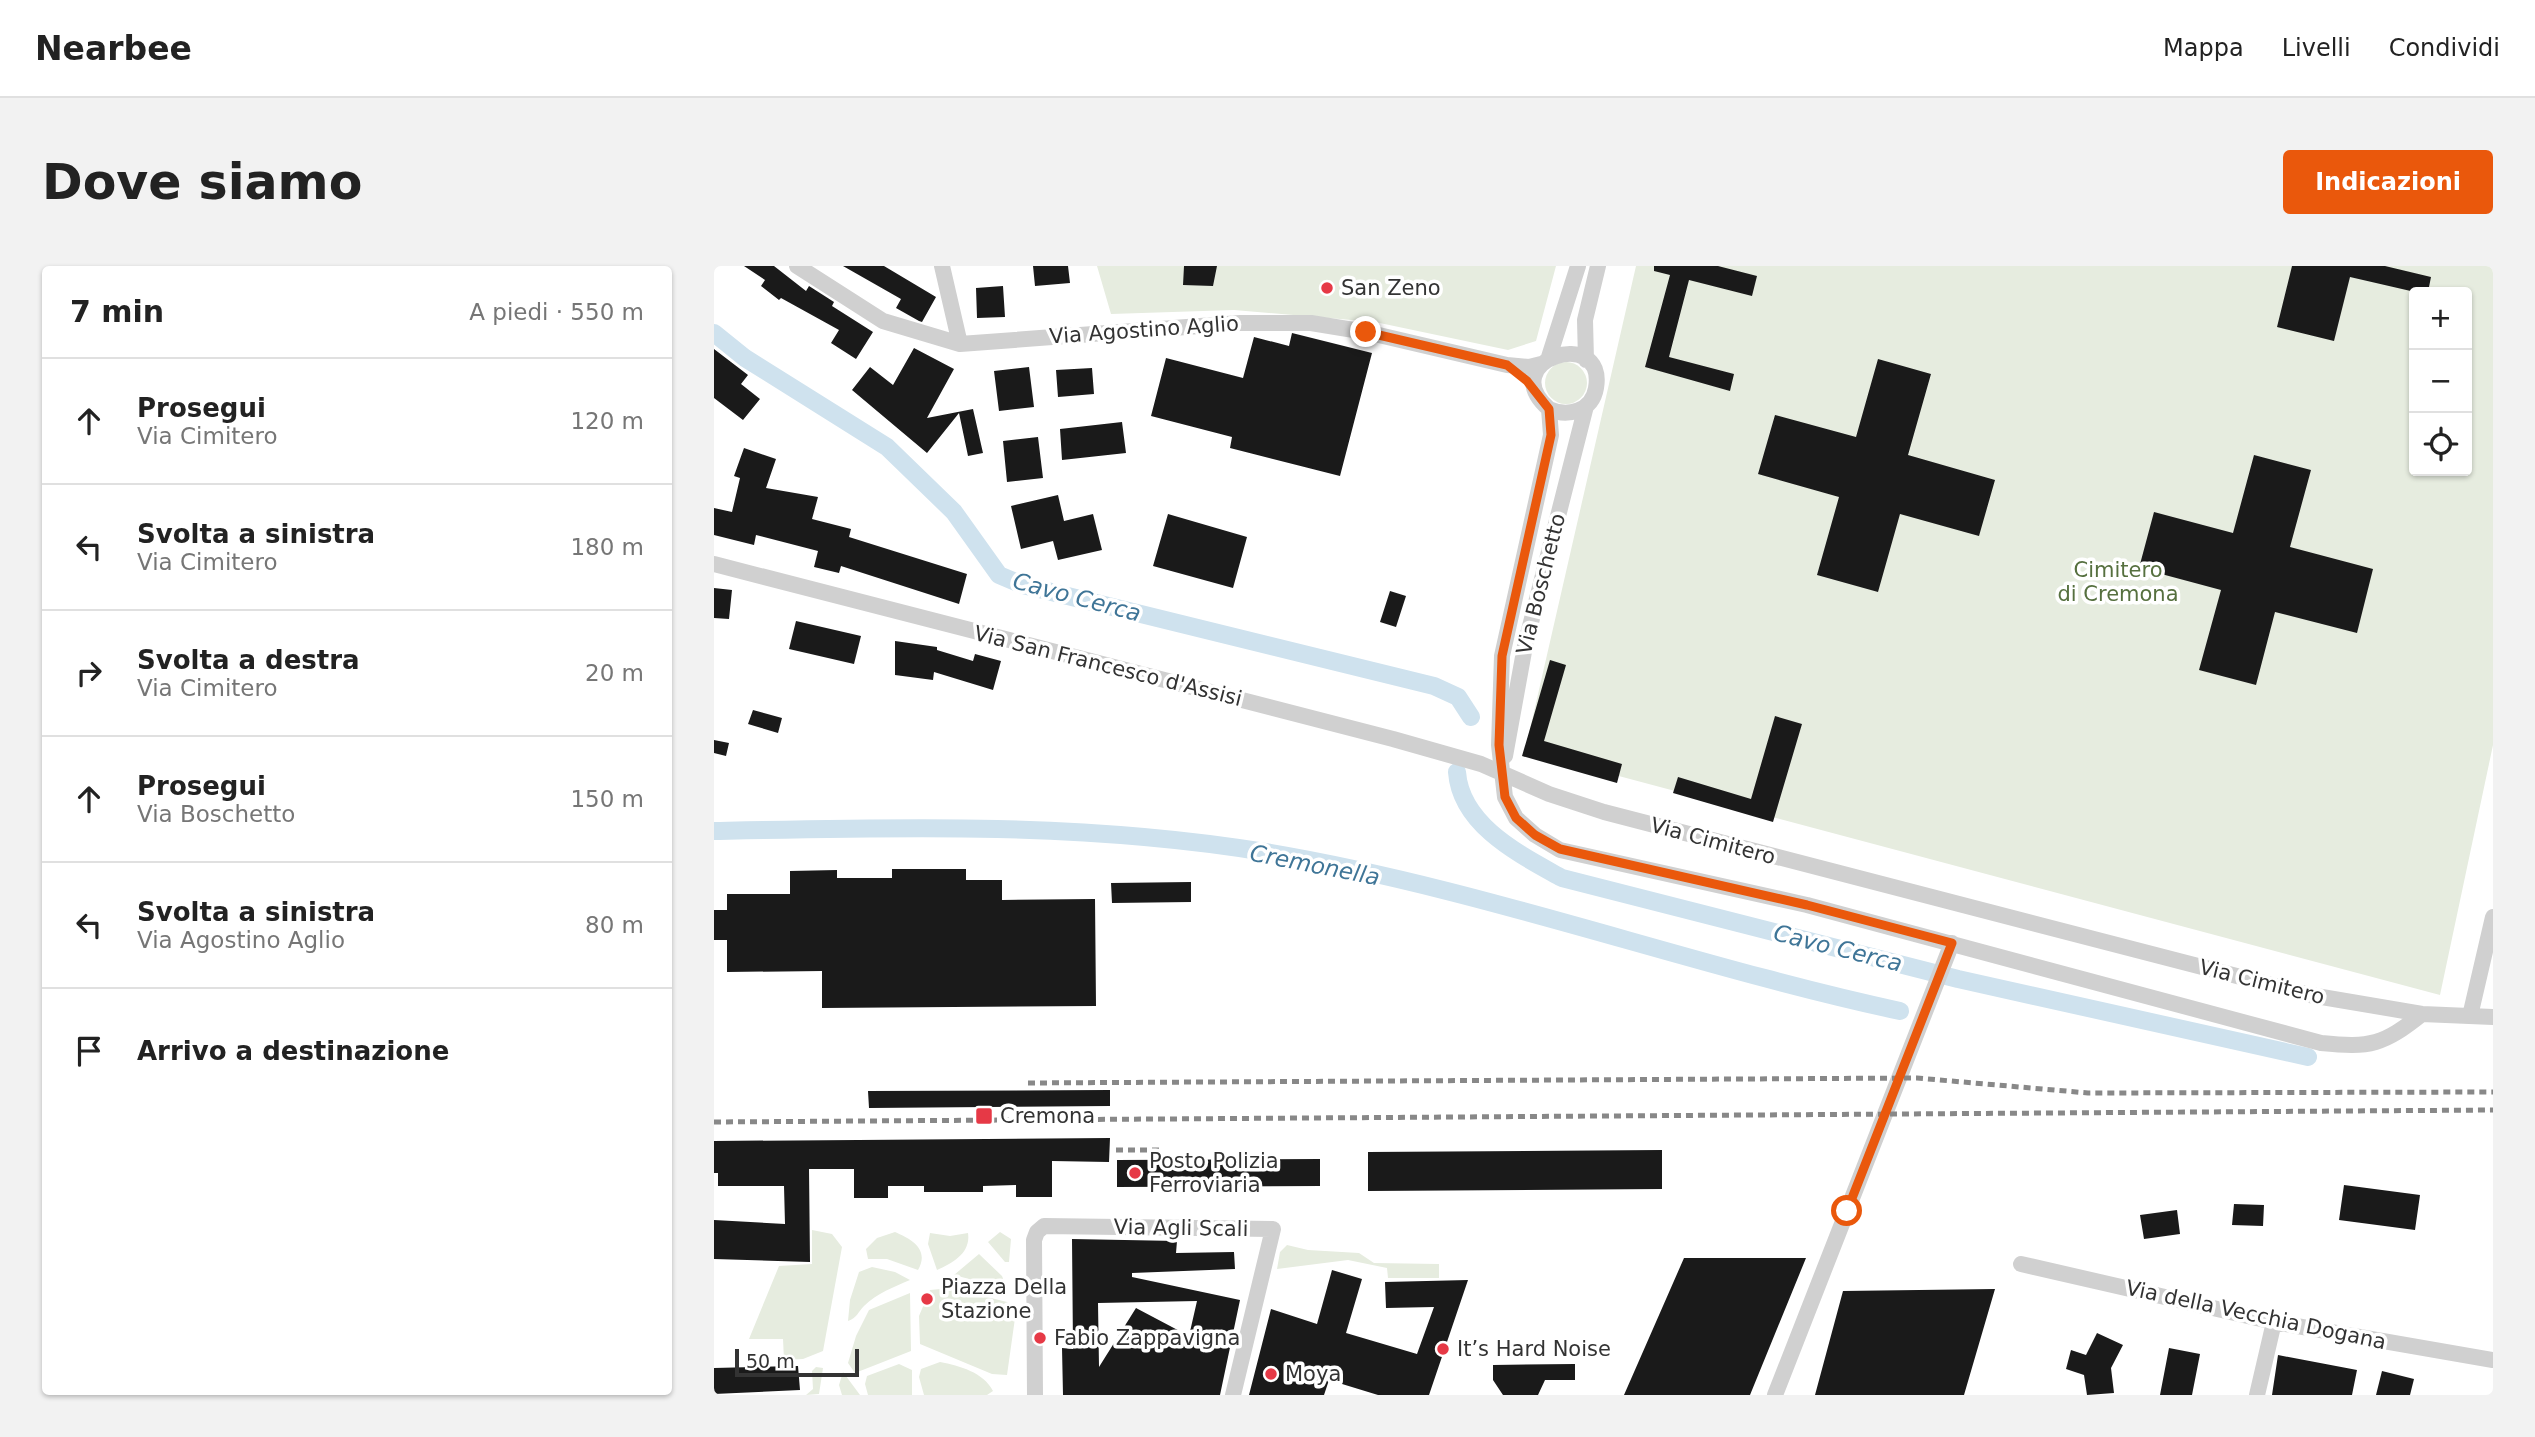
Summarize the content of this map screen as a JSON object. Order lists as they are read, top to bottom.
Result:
{
  "streets": {
    "street": [
      "Via Agostino Aglio",
      "Via Boschetto",
      "Via San Francesco d'Assisi",
      "Via Cimitero",
      "Via Agli Scali",
      "Via della Vecchia Dogana"
    ]
  },
  "crossings": [
    ["Via Agostino Aglio", "Via Boschetto"],
    ["Via Boschetto", "Via San Francesco d'Assisi"],
    ["Via Boschetto", "Via Cimitero"],
    ["Via San Francesco d'Assisi", "Via Cimitero"]
  ],
  "water": ["Cavo Cerca", "Cremonella"],
  "parks": ["Cimitero di Cremona"],
  "places": {
    "other": [
      "San Zeno",
      "Posto Polizia Ferroviaria",
      "Piazza Della Stazione",
      "Fabio Zappavigna",
      "It’s Hard Noise",
      "Moya"
    ],
    "transit": ["Cremona"]
  },
  "scale_bar": "50 m",
  "page": {
    "header": "Nearbee",
    "nav": ["Mappa", "Livelli", "Condividi"],
    "buttons": "Indicazioni",
    "title": "Dove siamo",
    "heading": ["7 min", "A piedi · 550 m"],
    "map_buttons": ["+", "−"],
    "list": [
      ["Prosegui", "Via Cimitero", "120 m"],
      ["Svolta a sinistra", "Via Cimitero", "180 m"],
      ["Svolta a destra", "Via Cimitero", "20 m"],
      ["Prosegui", "Via Boschetto", "150 m"],
      ["Svolta a sinistra", "Via Agostino Aglio", "80 m"],
      "Arrivo a destinazione"
    ],
    "scale": "50 m"
  }
}
